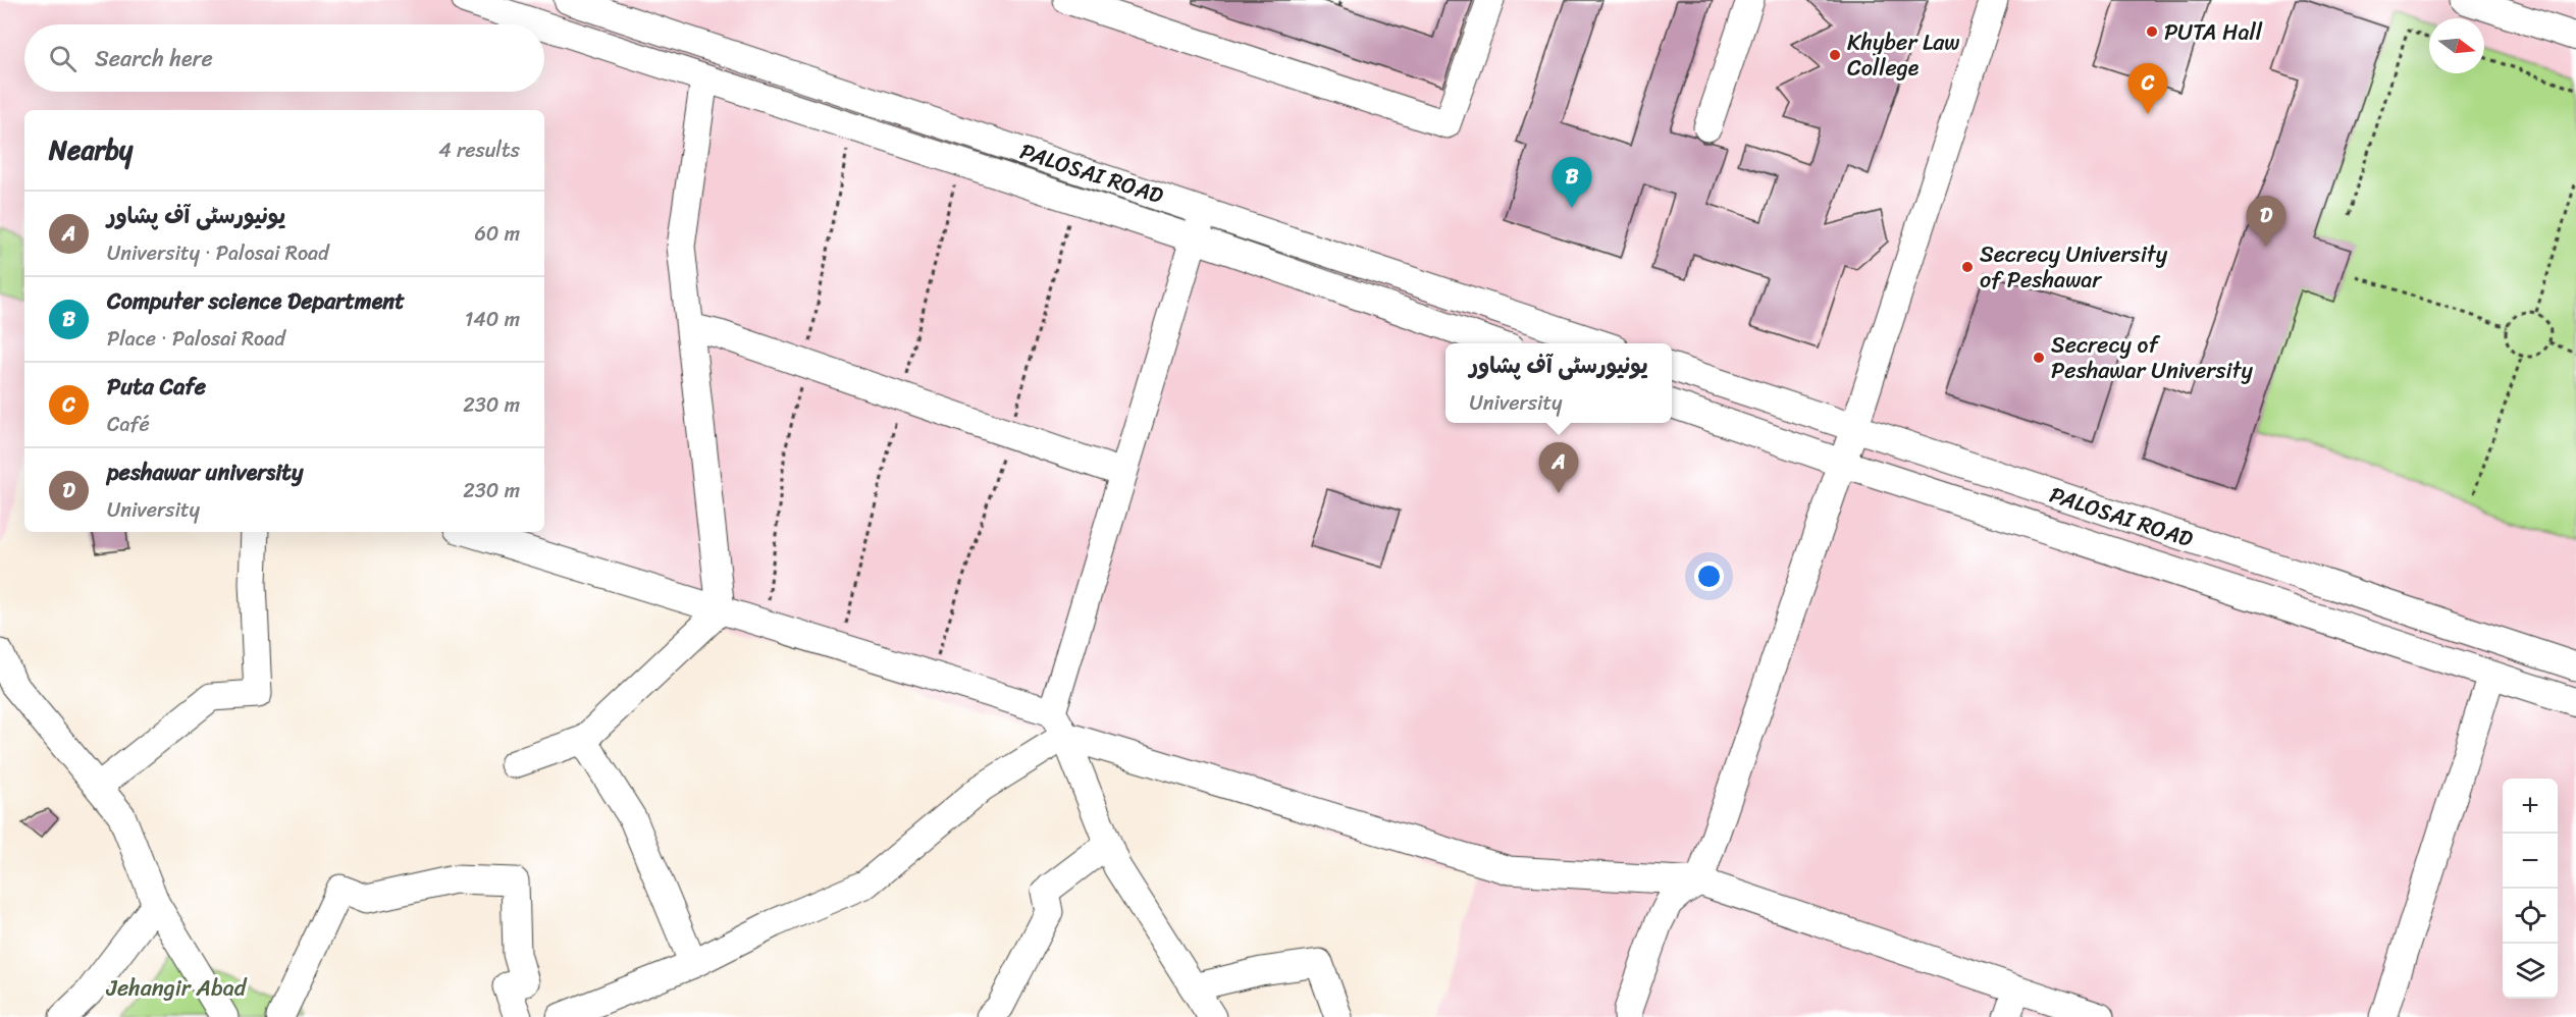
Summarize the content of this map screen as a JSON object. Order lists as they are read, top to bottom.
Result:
{
  "streets": {
    "street": ["PALOSAI ROAD"]
  },
  "parks": ["Jehangir Abad"],
  "places": [
    "PUTA Hall",
    "Khyber Law College",
    "Secrecy University of Peshawar",
    "Secrecy of Peshawar University"
  ],
  "north": "right",
  "page": {
    "search": "Search here",
    "pins": [
      "C",
      "B",
      "D",
      "A"
    ],
    "heading": ["Nearby", "4 results"],
    "list": [
      {
        "mark": "A",
        "name": "یونیورسٹی آف پشاور",
        "note": "University · Palosai Road",
        "value": "60 m"
      },
      {
        "mark": "B",
        "name": "Computer science Department",
        "note": "Place · Palosai Road",
        "value": "140 m"
      },
      {
        "mark": "C",
        "name": "Puta Cafe",
        "note": "Café",
        "value": "230 m"
      },
      {
        "mark": "D",
        "name": "peshawar university",
        "note": "University",
        "value": "230 m"
      }
    ],
    "popup": ["یونیورسٹی آف پشاور", "University"],
    "map_buttons": ["+", "−"]
  }
}
